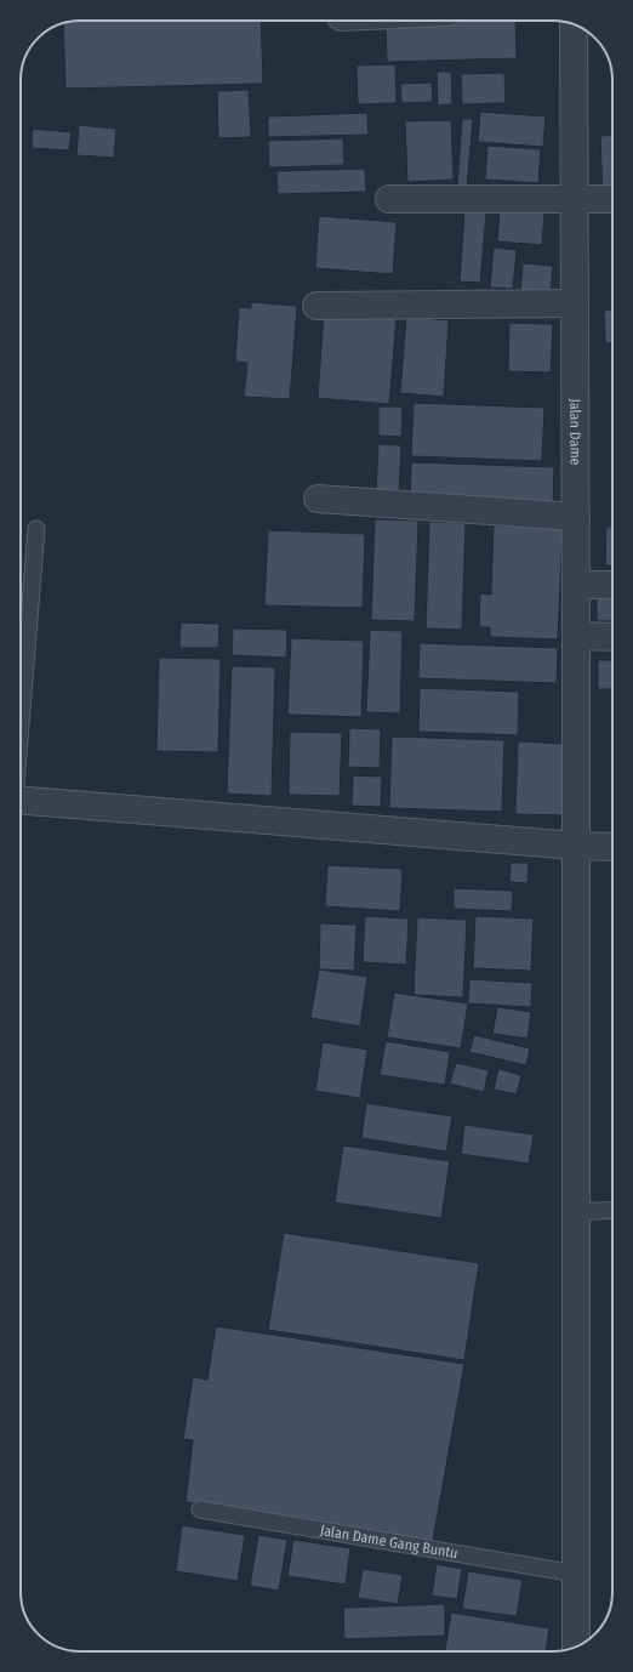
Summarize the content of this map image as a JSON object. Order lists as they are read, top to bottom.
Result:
{
  "streets": {
    "street": ["Jalan Dame"],
    "lane": ["Jalan Dame Gang Buntu"]
  },
  "crossings": [
    ["Jalan Dame", "Jalan Dame Gang Buntu"]
  ]
}
